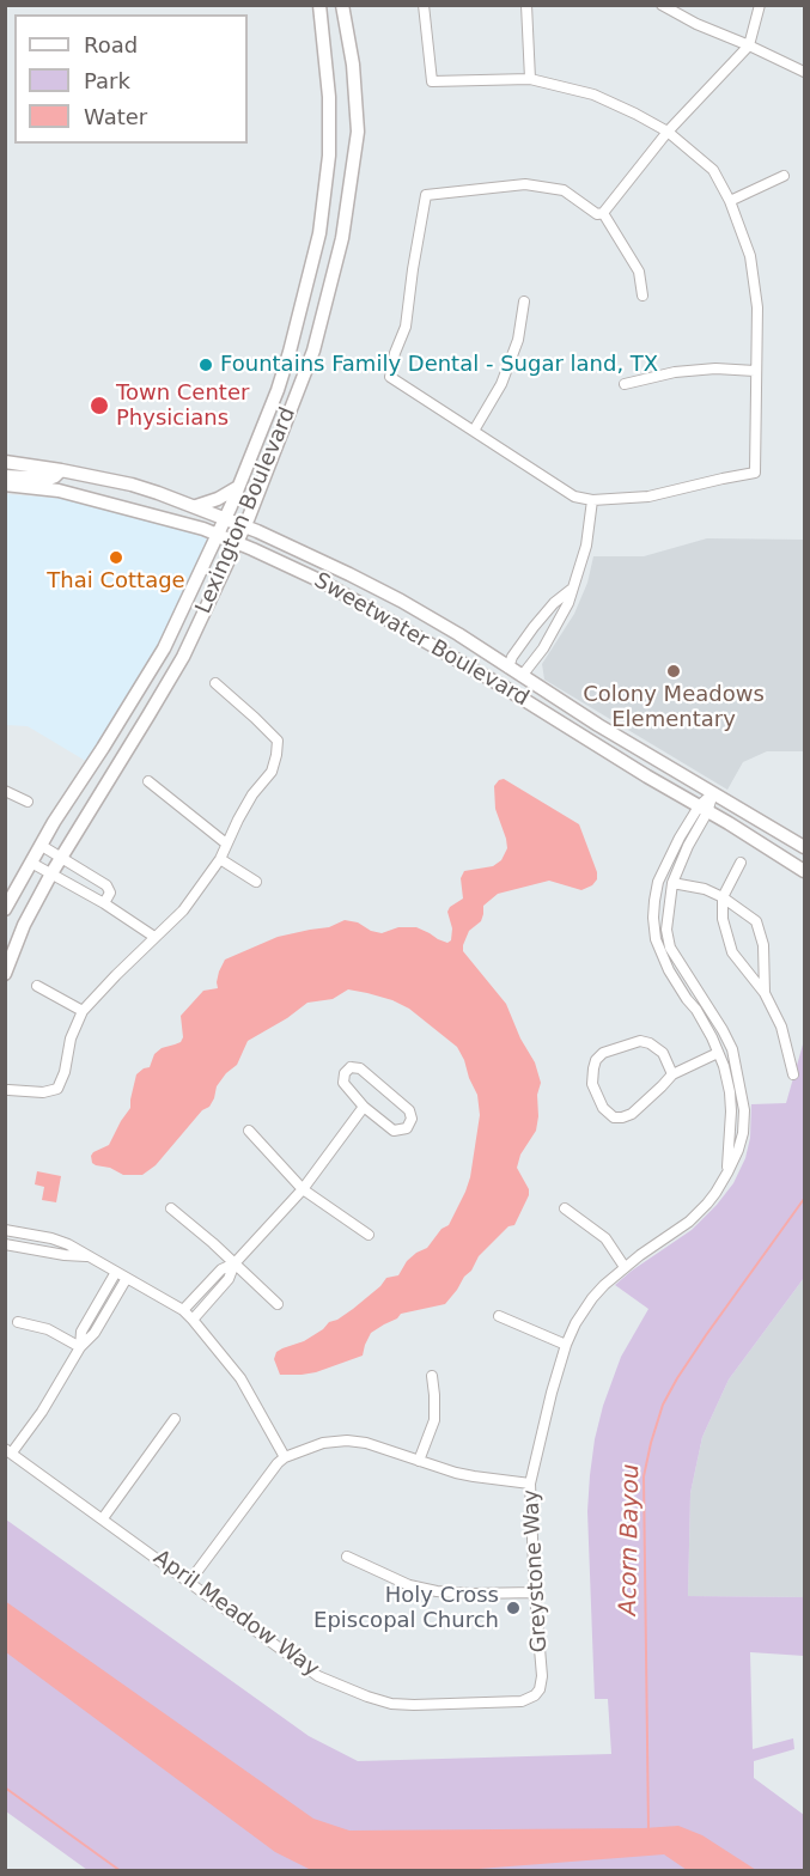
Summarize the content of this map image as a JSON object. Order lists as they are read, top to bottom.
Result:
{
  "streets": {
    "main road": ["Lexington Boulevard", "Sweetwater Boulevard"],
    "street": ["Greystone Way", "April Meadow Way"]
  },
  "crossings": [
    ["Lexington Boulevard", "Sweetwater Boulevard"],
    ["Sweetwater Boulevard", "Greystone Way"],
    ["Greystone Way", "April Meadow Way"]
  ],
  "water": ["Acorn Bayou"],
  "places": [
    "Fountains Family Dental - Sugar land, TX",
    "Town Center Physicians",
    "Thai Cottage",
    "Colony Meadows Elementary",
    "Holy Cross Episcopal Church"
  ],
  "legend": ["Road", "Park", "Water"]
}
